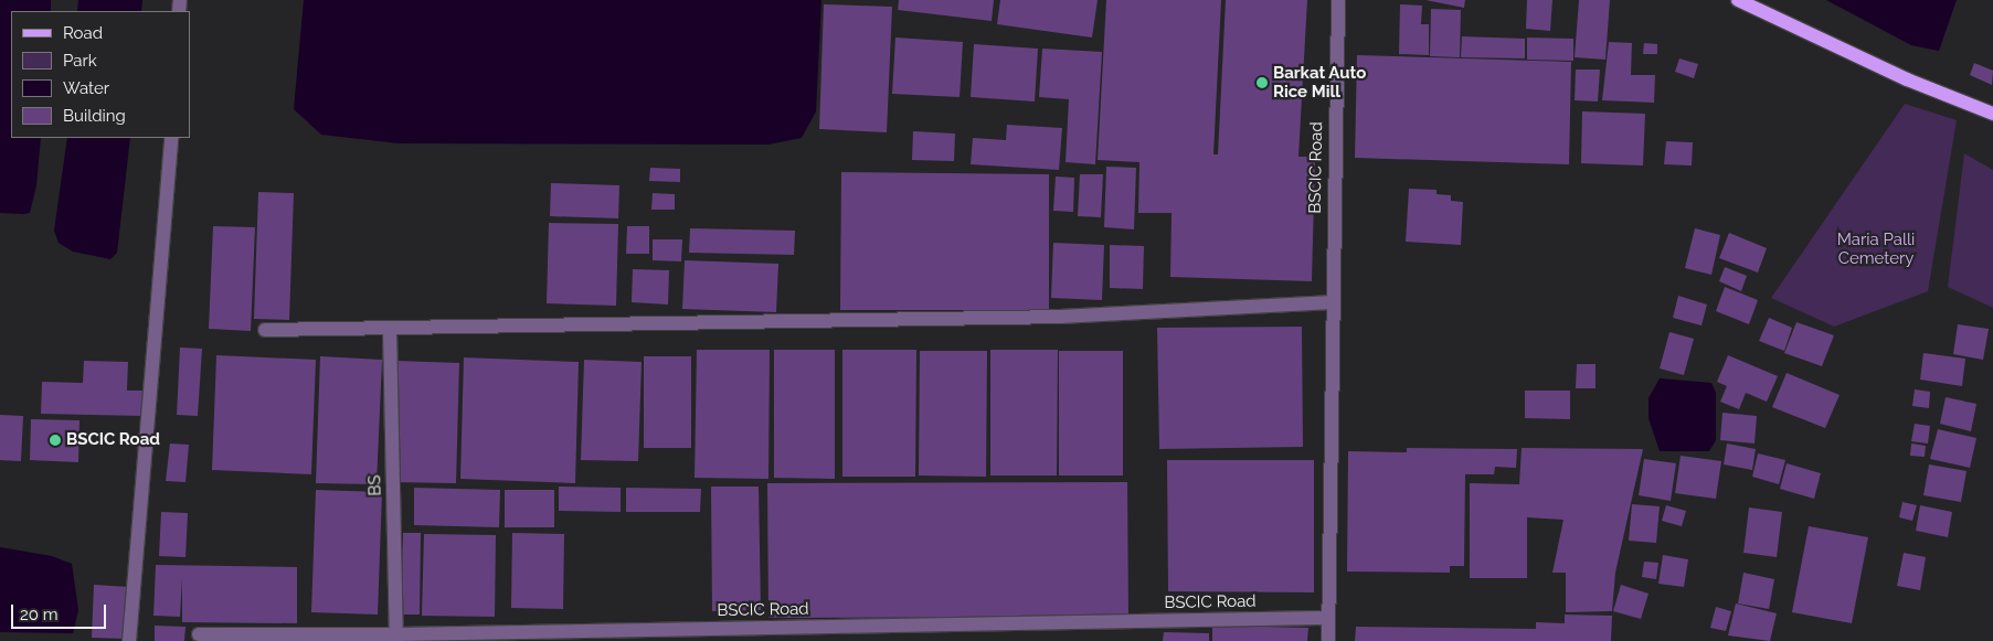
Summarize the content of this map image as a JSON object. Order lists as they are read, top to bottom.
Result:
{
  "streets": {
    "street": ["BSCIC Road", "BS"]
  },
  "crossings": [
    ["BSCIC Road", "BS"]
  ],
  "parks": ["Maria Palli Cemetery"],
  "places": ["Barkat Auto Rice Mill", "BSCIC Road"],
  "legend": [
    "Road",
    "Park",
    "Water",
    "Building"
  ],
  "scale_bar": "20 m"
}
